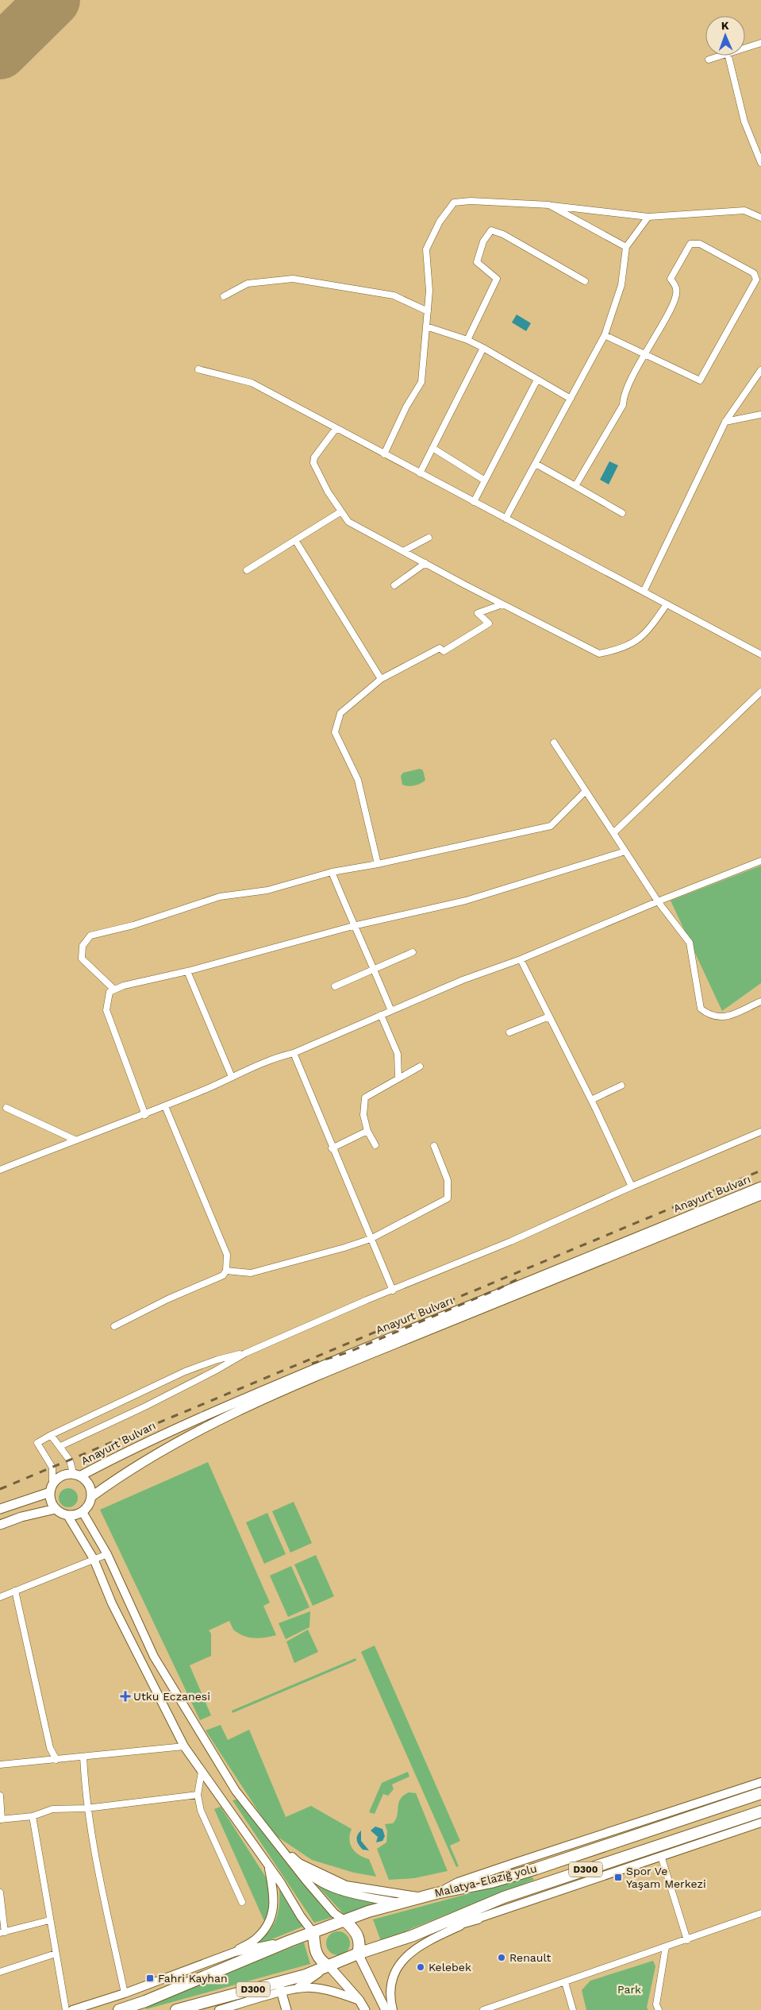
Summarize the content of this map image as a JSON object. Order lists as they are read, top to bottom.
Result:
{
  "streets": {
    "highway": ["D300", "Malatya-Elazığ yolu"],
    "main road": ["Anayurt Bulvarı"]
  },
  "crossings": [
    ["D300", "Malatya-Elazığ yolu"]
  ],
  "parks": ["Park"],
  "places": {
    "health": ["Utku Eczanesi"],
    "transit": ["Spor Ve Yaşam Merkezi", "Fahri Kayhan"],
    "other": ["Renault", "Kelebek"]
  },
  "north": "top"
}
